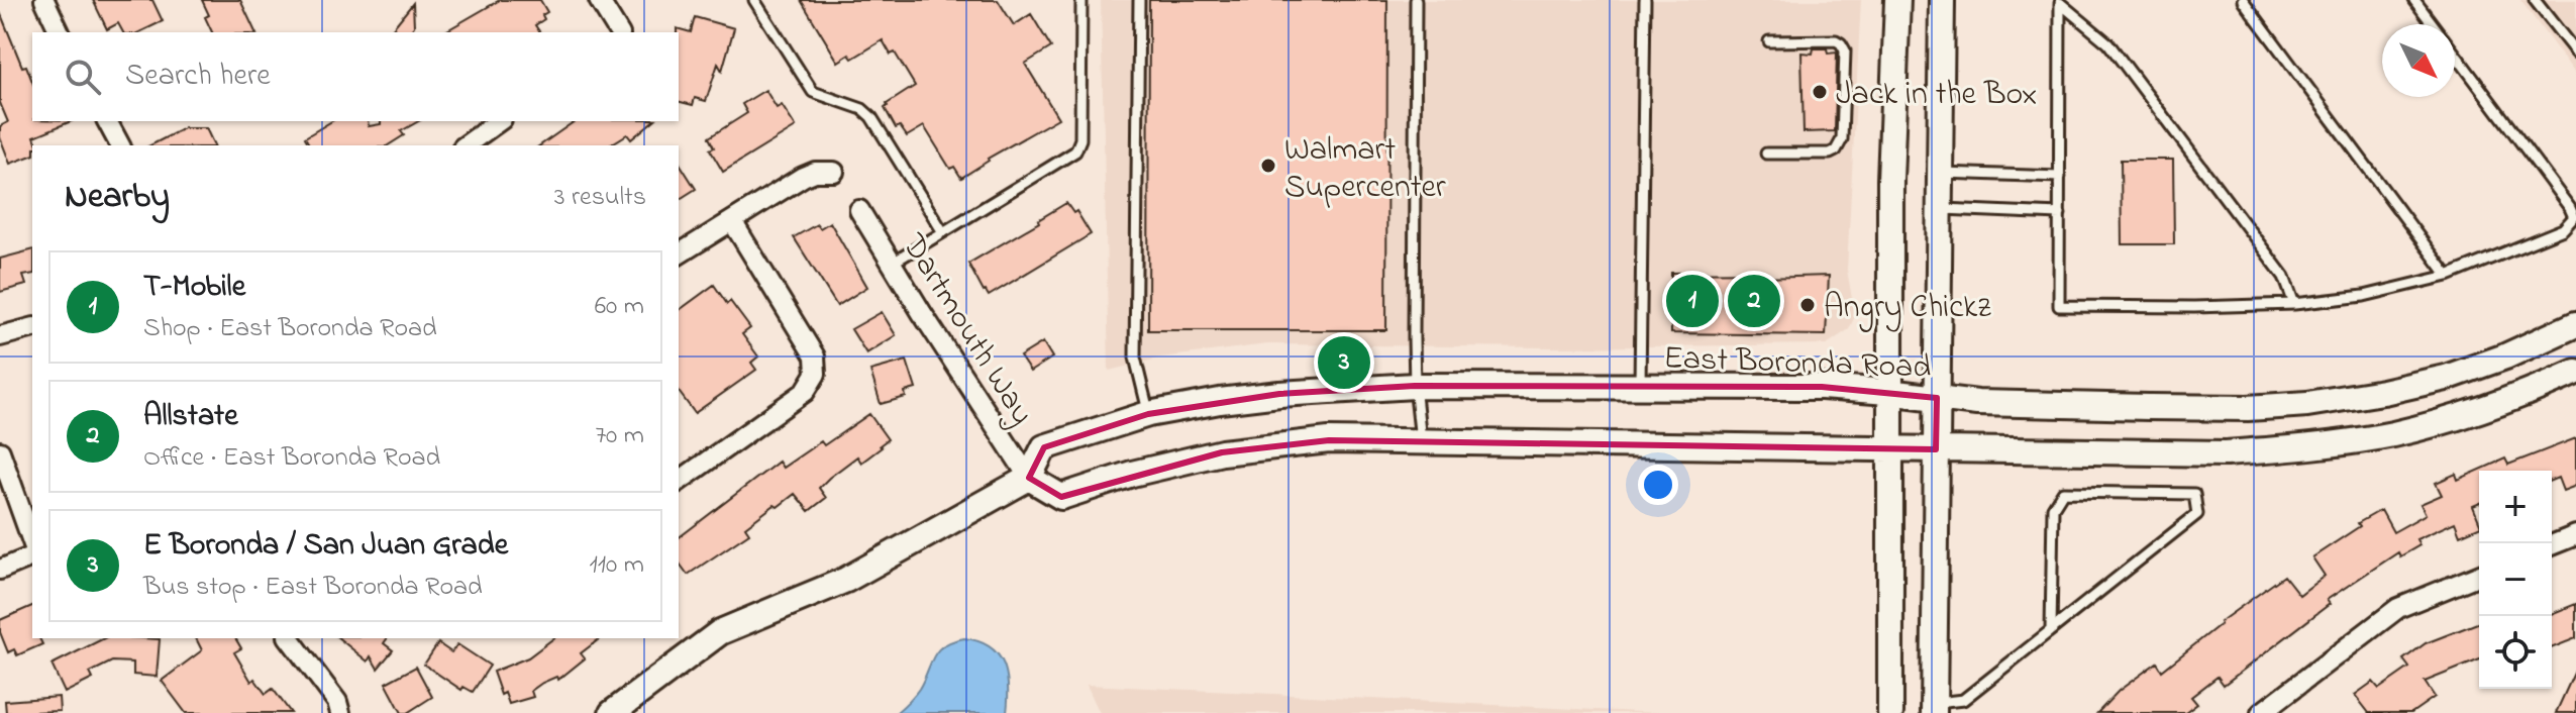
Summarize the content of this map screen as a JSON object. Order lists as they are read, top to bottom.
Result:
{
  "streets": {
    "main road": ["East Boronda Road"],
    "street": ["Dartmouth Way"]
  },
  "crossings": [
    ["Dartmouth Way", "East Boronda Road"]
  ],
  "places": ["Jack in the Box", "Walmart Supercenter", "Angry Chickz"],
  "north": "bottom right",
  "page": {
    "search": "Search here",
    "heading": ["Nearby", "3 results"],
    "list": [
      {
        "mark": "1",
        "name": "T-Mobile",
        "note": "Shop · East Boronda Road",
        "value": "60 m"
      },
      {
        "mark": "2",
        "name": "Allstate",
        "note": "Office · East Boronda Road",
        "value": "70 m"
      },
      {
        "mark": "3",
        "name": "E Boronda / San Juan Grade",
        "note": "Bus stop · East Boronda Road",
        "value": "110 m"
      }
    ],
    "pins": ["1", "2", "3"],
    "map_buttons": ["+", "−"]
  }
}
